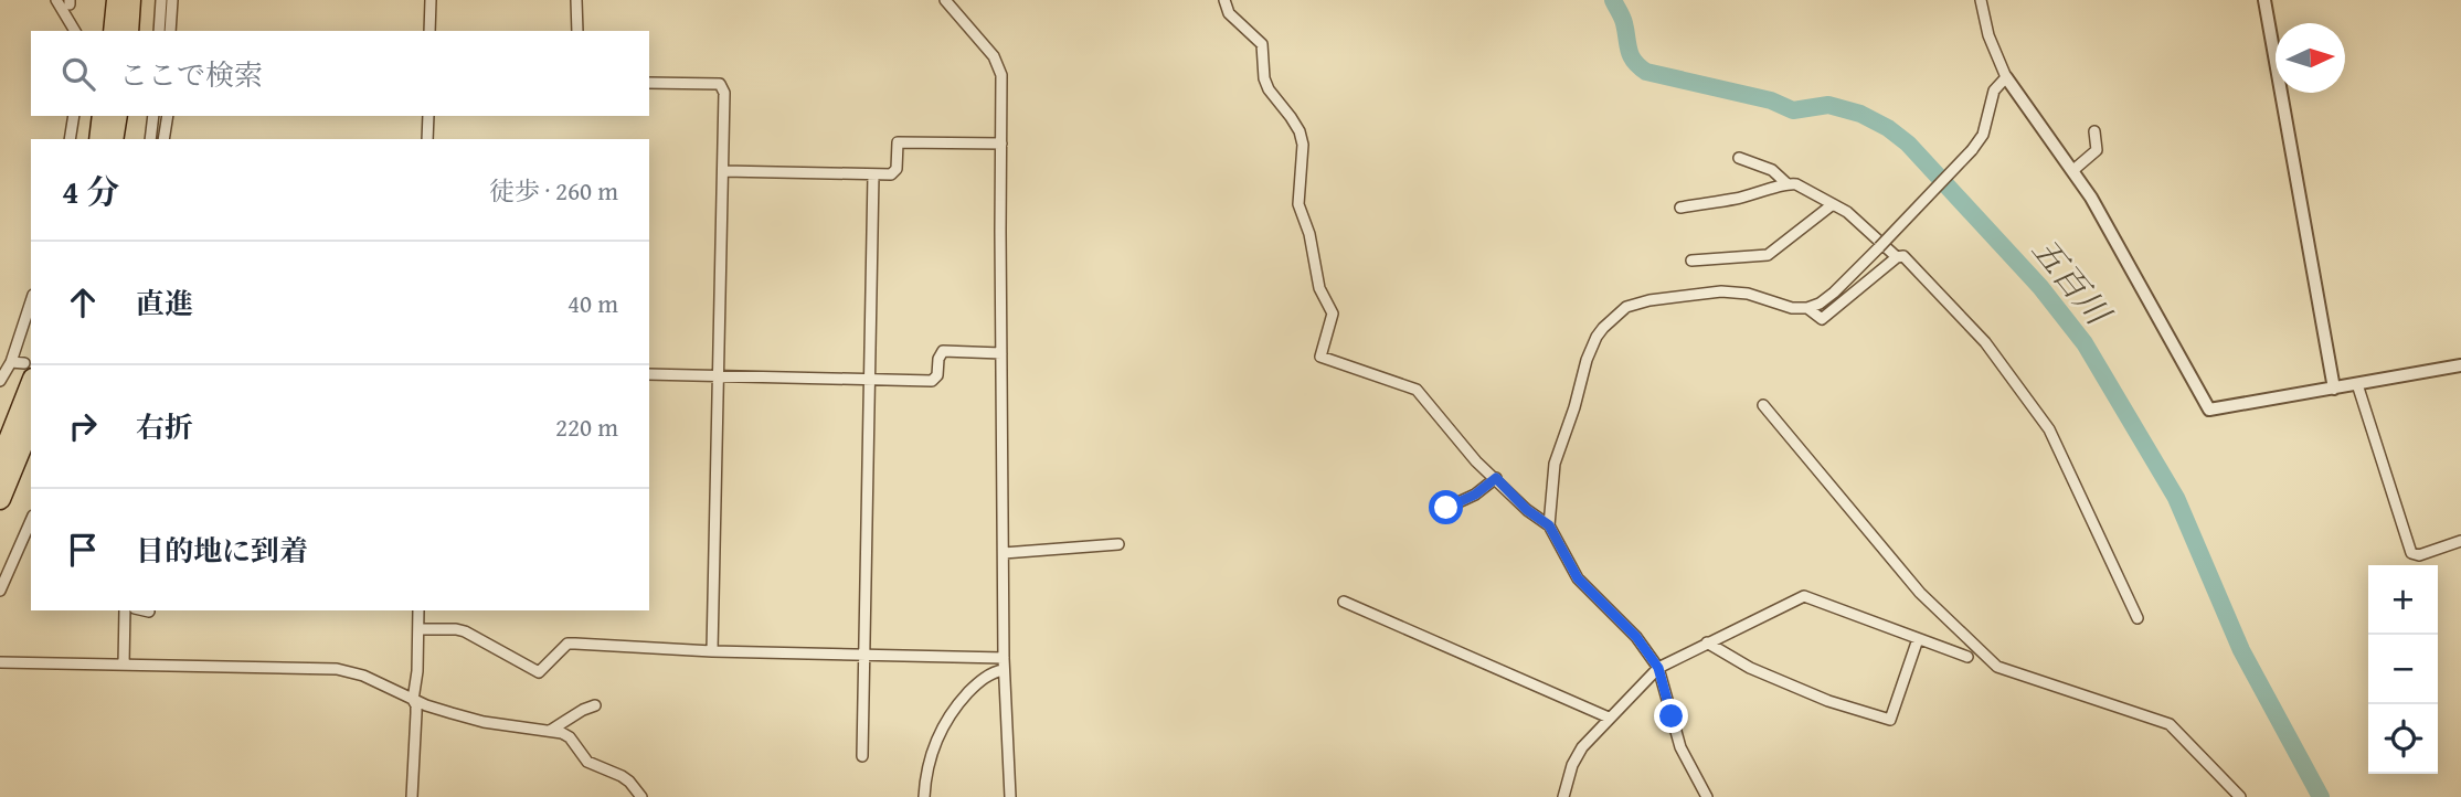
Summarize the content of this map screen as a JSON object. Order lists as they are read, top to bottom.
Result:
{
  "water": ["五百川"],
  "north": "right",
  "page": {
    "search": "ここで検索",
    "heading": ["4 分", "徒歩 · 260 m"],
    "list": [
      ["直進", "40 m"],
      ["右折", "220 m"],
      "目的地に到着"
    ],
    "map_buttons": ["+", "−"]
  }
}
